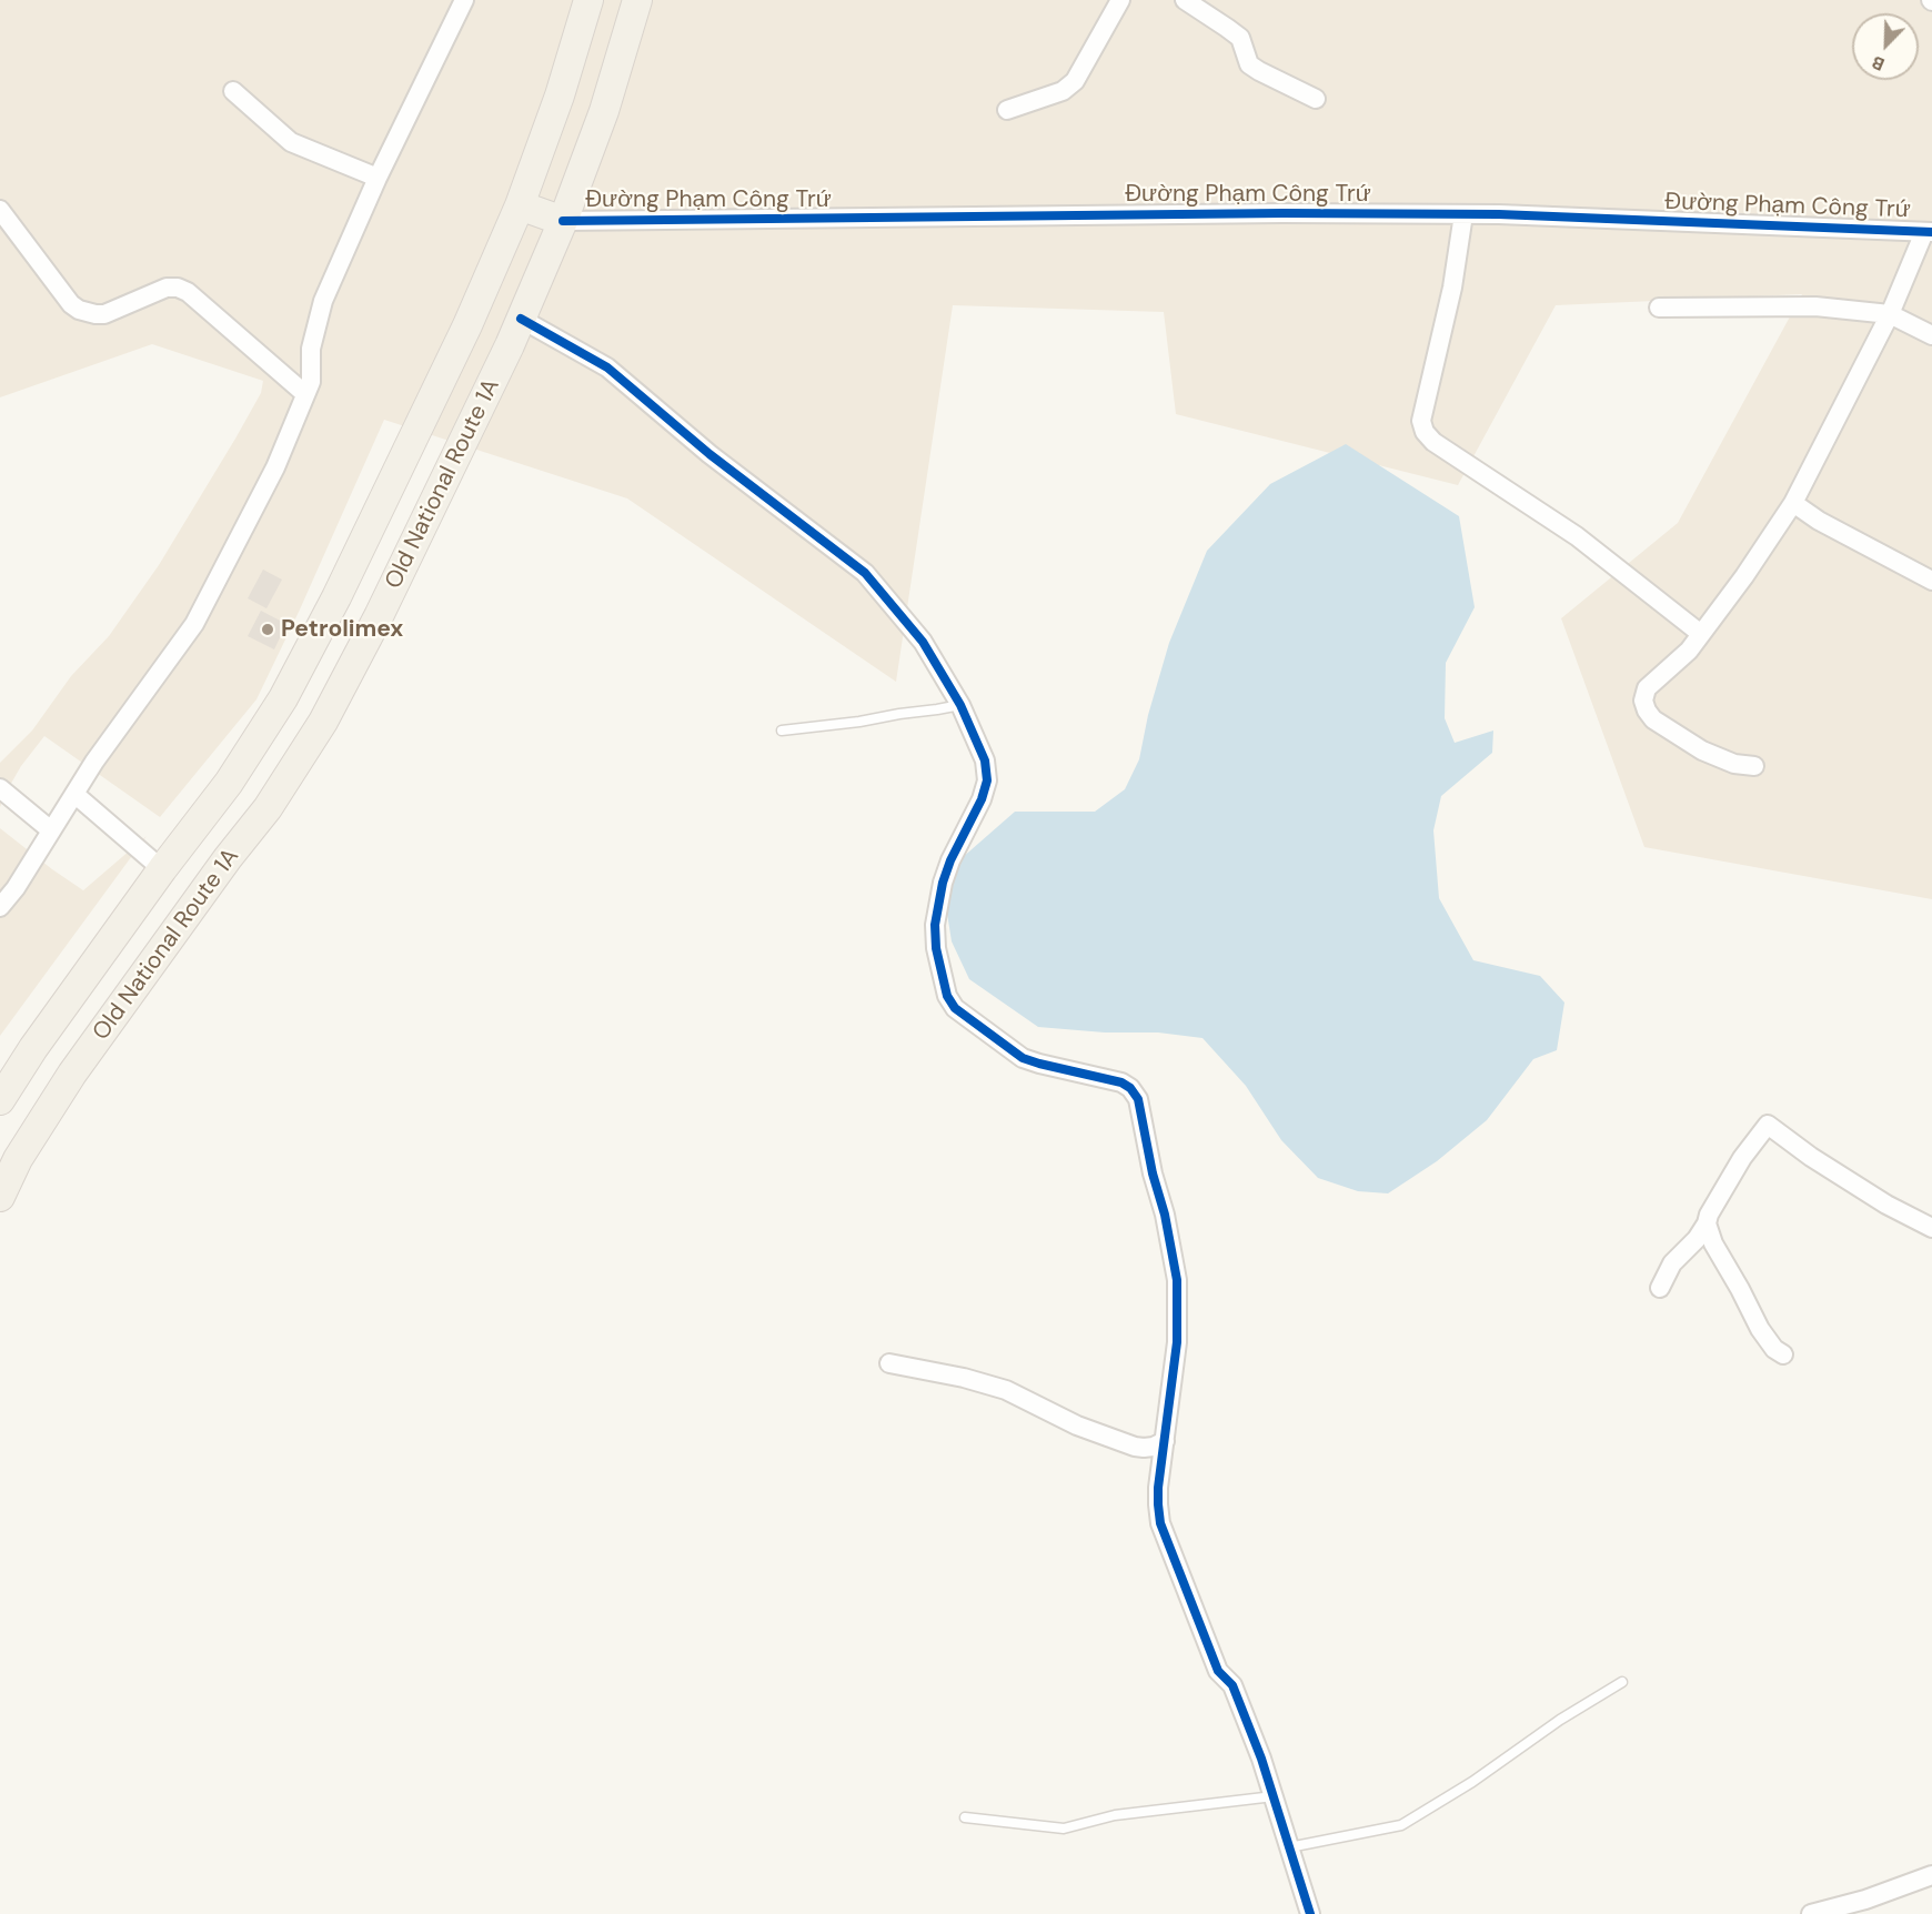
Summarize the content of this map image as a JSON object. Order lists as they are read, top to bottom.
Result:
{
  "streets": {
    "main road": ["Old National Route 1A"],
    "street": ["Đường Phạm Công Trứ"]
  },
  "crossings": [
    ["Đường Phạm Công Trứ", "Old National Route 1A"]
  ],
  "places": ["Petrolimex"],
  "north": "bottom left"
}
